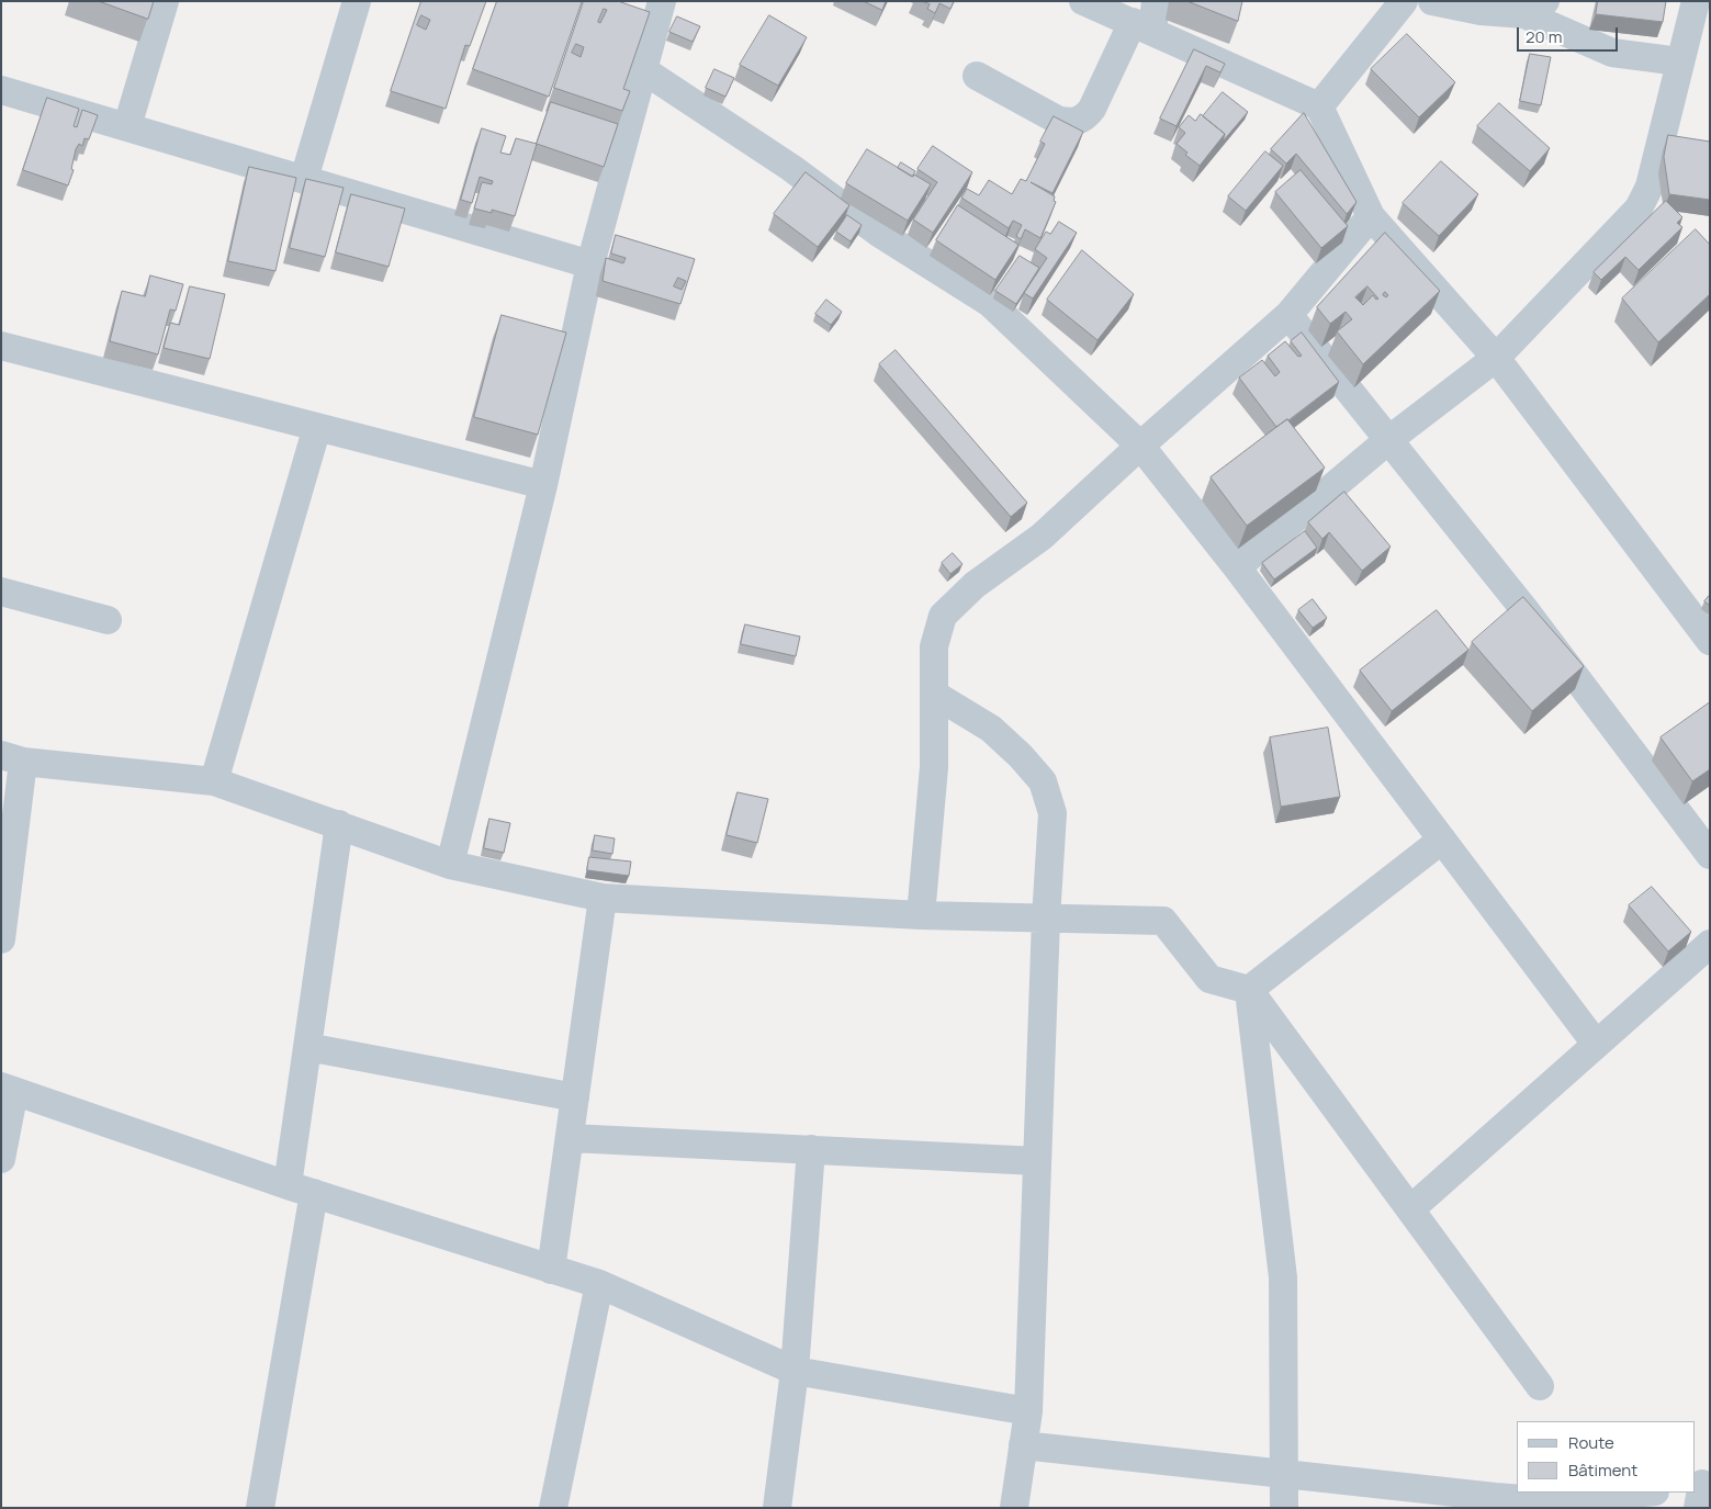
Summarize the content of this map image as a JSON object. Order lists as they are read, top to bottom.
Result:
{
  "legend": ["Route", "Bâtiment"],
  "scale_bar": "20 m"
}
